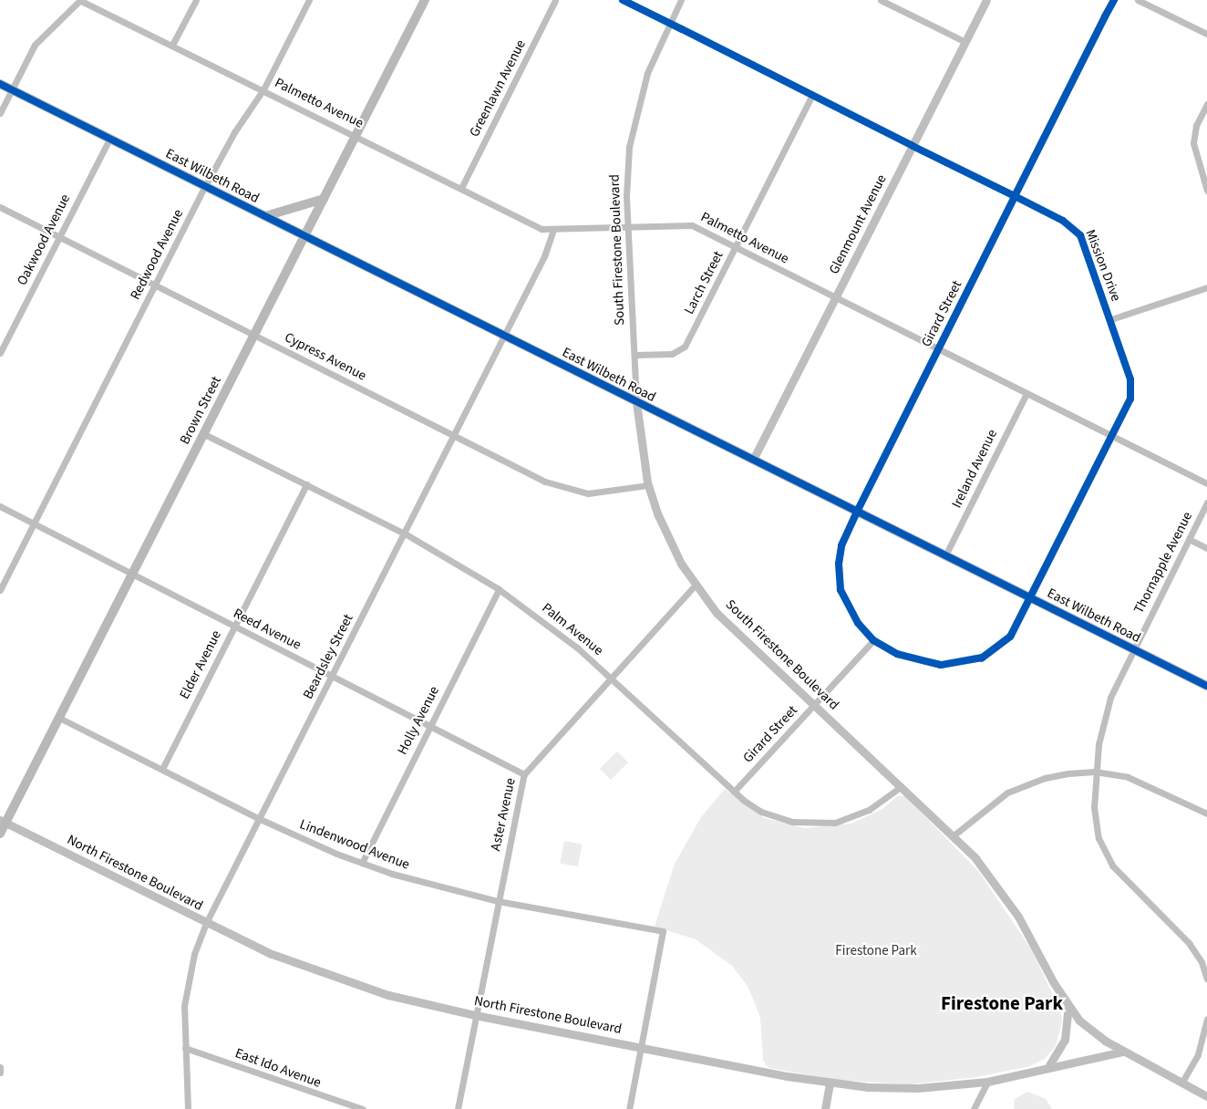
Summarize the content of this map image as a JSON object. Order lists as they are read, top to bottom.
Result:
{
  "streets": {
    "main road": ["East Wilbeth Road", "Brown Street"],
    "street": [
      "Greenlawn Avenue",
      "Palmetto Avenue",
      "Glenmount Avenue",
      "Oakwood Avenue",
      "South Firestone Boulevard",
      "Redwood Avenue",
      "Mission Drive",
      "Larch Street",
      "Girard Street",
      "Cypress Avenue",
      "Ireland Avenue",
      "Thornapple Avenue",
      "Reed Avenue",
      "Palm Avenue",
      "Beardsley Street",
      "Elder Avenue",
      "Holly Avenue",
      "Aster Avenue",
      "Lindenwood Avenue",
      "North Firestone Boulevard",
      "East Ido Avenue"
    ]
  },
  "crossings": [
    ["Greenlawn Avenue", "Palmetto Avenue"],
    ["Palmetto Avenue", "Glenmount Avenue"],
    ["Palmetto Avenue", "South Firestone Boulevard"],
    ["Palmetto Avenue", "Redwood Avenue"],
    ["Palmetto Avenue", "Mission Drive"],
    ["Palmetto Avenue", "Larch Street"],
    ["Palmetto Avenue", "Girard Street"],
    ["Palmetto Avenue", "Brown Street"],
    ["Palmetto Avenue", "Ireland Avenue"],
    ["Palmetto Avenue", "Beardsley Street"],
    ["East Wilbeth Road", "Glenmount Avenue"],
    ["East Wilbeth Road", "Oakwood Avenue"],
    ["East Wilbeth Road", "South Firestone Boulevard"],
    ["East Wilbeth Road", "Redwood Avenue"],
    ["East Wilbeth Road", "Mission Drive"],
    ["East Wilbeth Road", "Girard Street"],
    ["East Wilbeth Road", "Brown Street"],
    ["East Wilbeth Road", "Ireland Avenue"],
    ["East Wilbeth Road", "Thornapple Avenue"],
    ["East Wilbeth Road", "Beardsley Street"],
    ["Glenmount Avenue", "Mission Drive"],
    ["Oakwood Avenue", "Cypress Avenue"],
    ["South Firestone Boulevard", "Mission Drive"],
    ["South Firestone Boulevard", "Larch Street"],
    ["South Firestone Boulevard", "Girard Street"],
    ["South Firestone Boulevard", "Cypress Avenue"],
    ["South Firestone Boulevard", "Palm Avenue"],
    ["South Firestone Boulevard", "Aster Avenue"],
    ["South Firestone Boulevard", "North Firestone Boulevard"],
    ["Redwood Avenue", "Cypress Avenue"],
    ["Redwood Avenue", "Reed Avenue"],
    ["Mission Drive", "Larch Street"],
    ["Mission Drive", "Girard Street"],
    ["Girard Street", "Palm Avenue"],
    ["Cypress Avenue", "Brown Street"],
    ["Cypress Avenue", "Beardsley Street"],
    ["Brown Street", "Reed Avenue"],
    ["Brown Street", "Palm Avenue"],
    ["Brown Street", "Lindenwood Avenue"],
    ["Brown Street", "North Firestone Boulevard"],
    ["Reed Avenue", "Beardsley Street"],
    ["Reed Avenue", "Elder Avenue"],
    ["Reed Avenue", "Holly Avenue"],
    ["Reed Avenue", "Aster Avenue"],
    ["Palm Avenue", "Beardsley Street"],
    ["Palm Avenue", "Elder Avenue"],
    ["Palm Avenue", "Holly Avenue"],
    ["Palm Avenue", "Aster Avenue"],
    ["Beardsley Street", "Lindenwood Avenue"],
    ["Beardsley Street", "North Firestone Boulevard"],
    ["Beardsley Street", "East Ido Avenue"],
    ["Elder Avenue", "Lindenwood Avenue"],
    ["Holly Avenue", "Lindenwood Avenue"],
    ["Aster Avenue", "Lindenwood Avenue"],
    ["Aster Avenue", "North Firestone Boulevard"],
    ["Lindenwood Avenue", "North Firestone Boulevard"]
  ],
  "districts": ["Firestone Park"],
  "parks": ["Firestone Park"]
}
